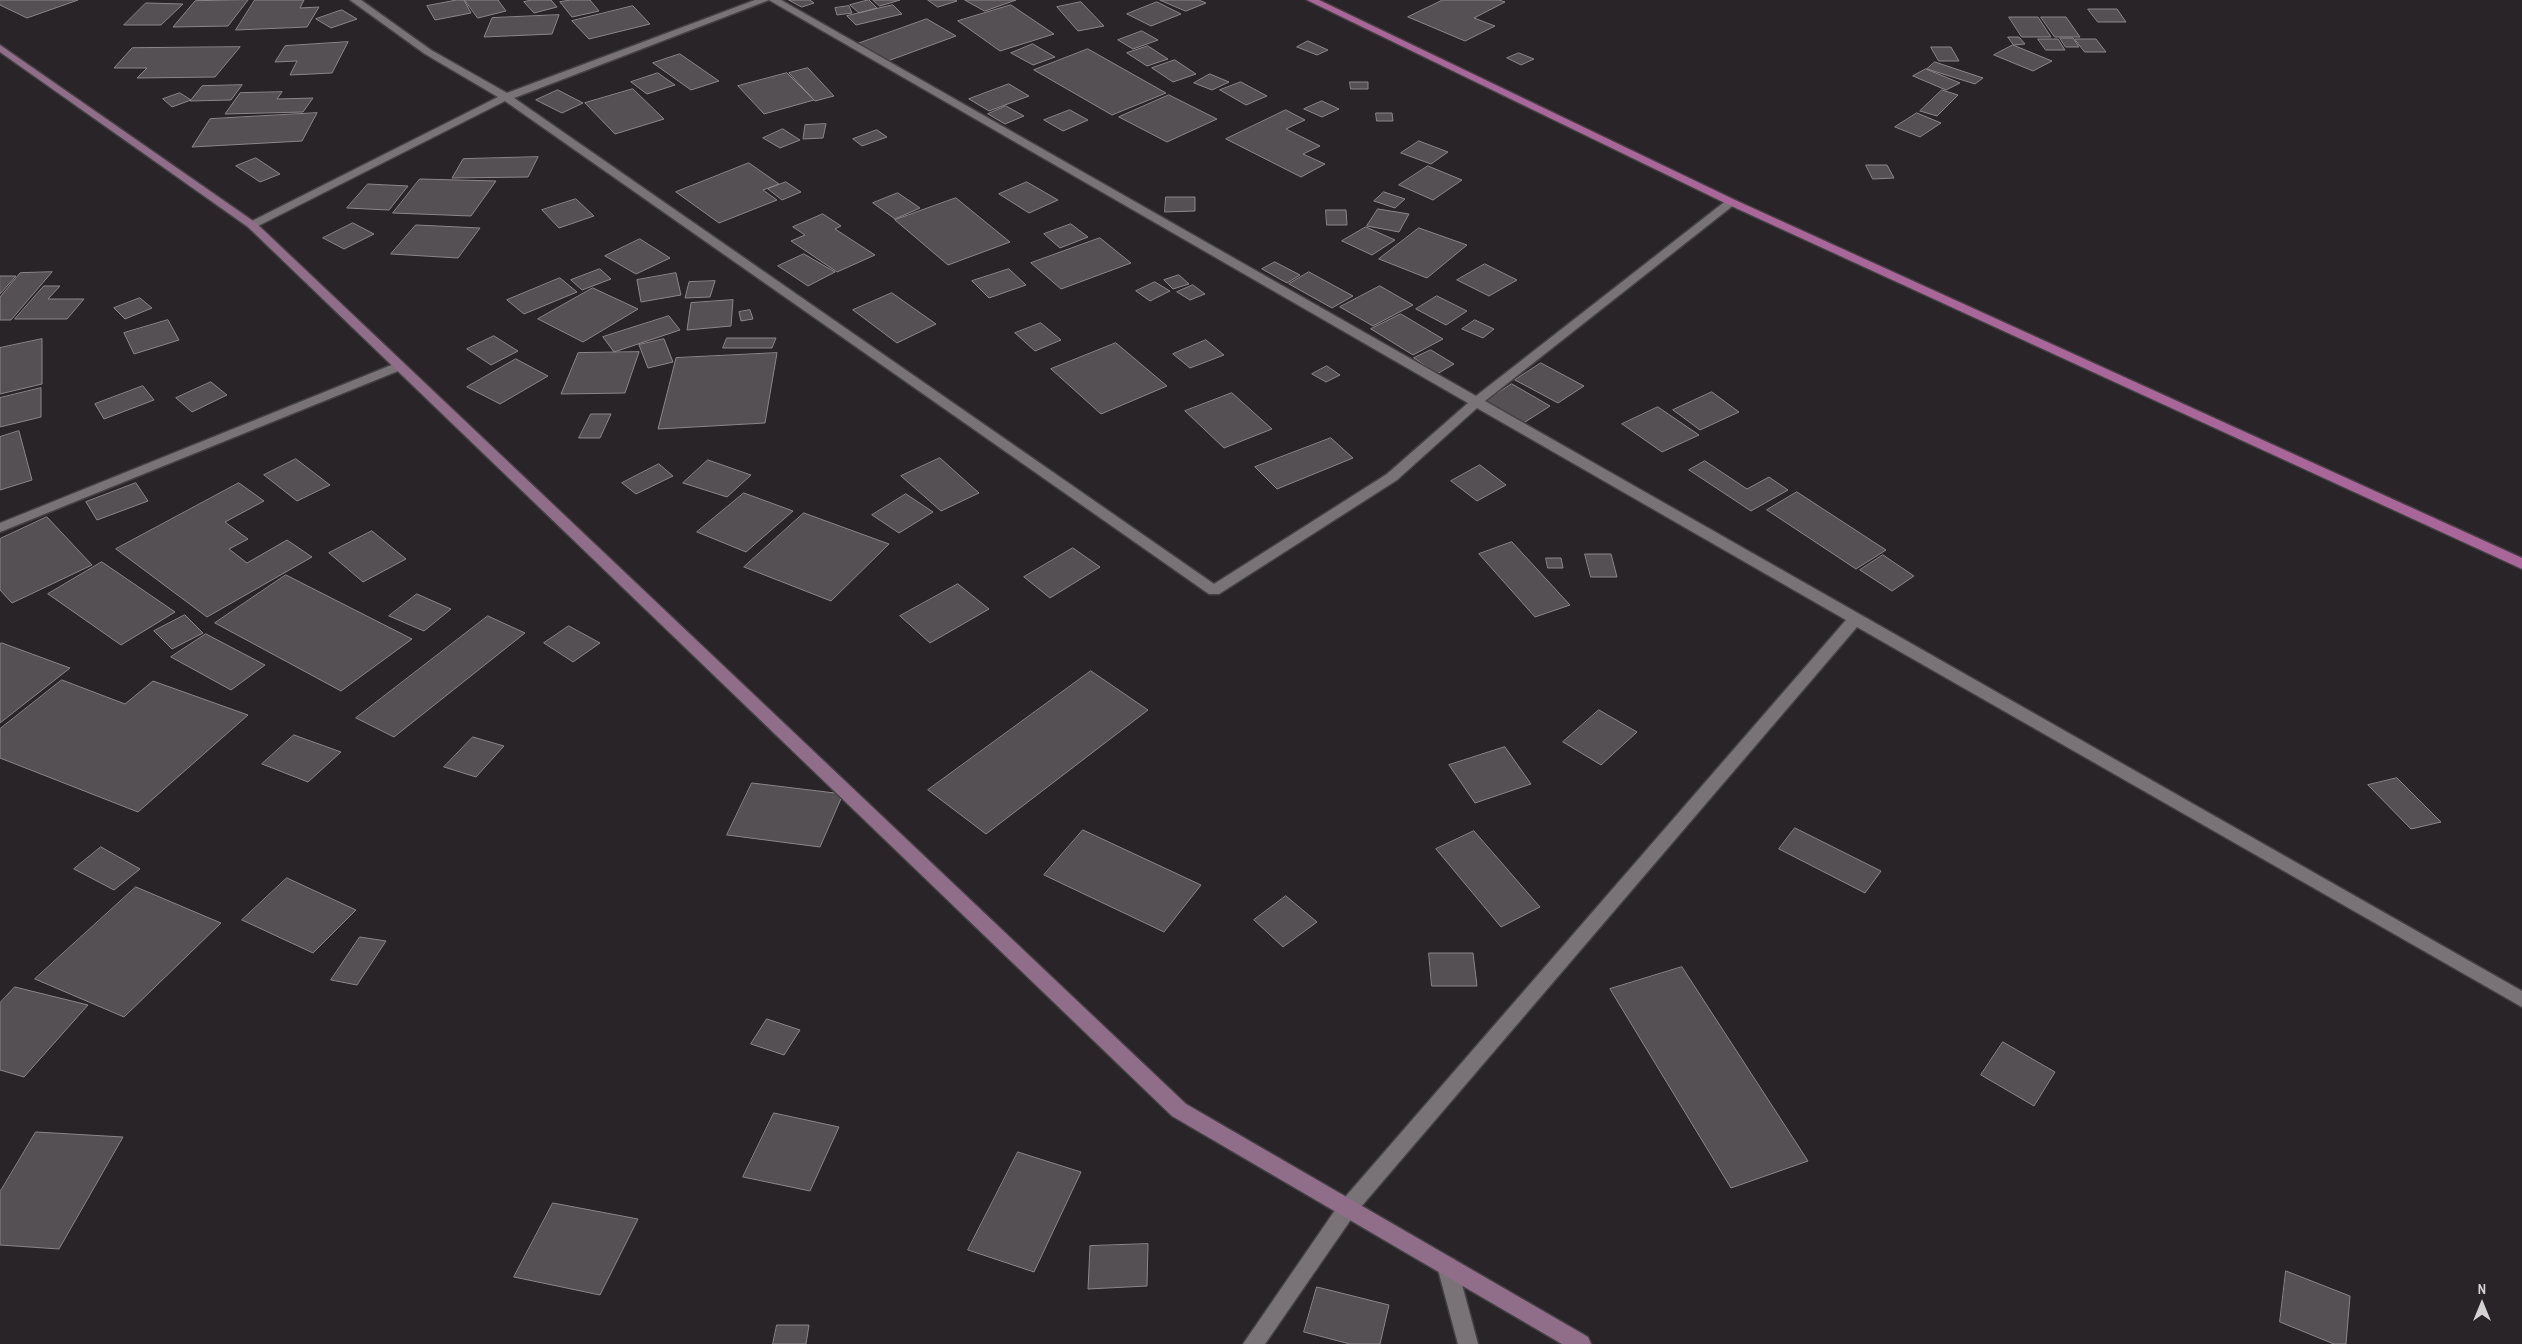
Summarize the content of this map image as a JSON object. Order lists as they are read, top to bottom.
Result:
{
  "north": "top"
}
